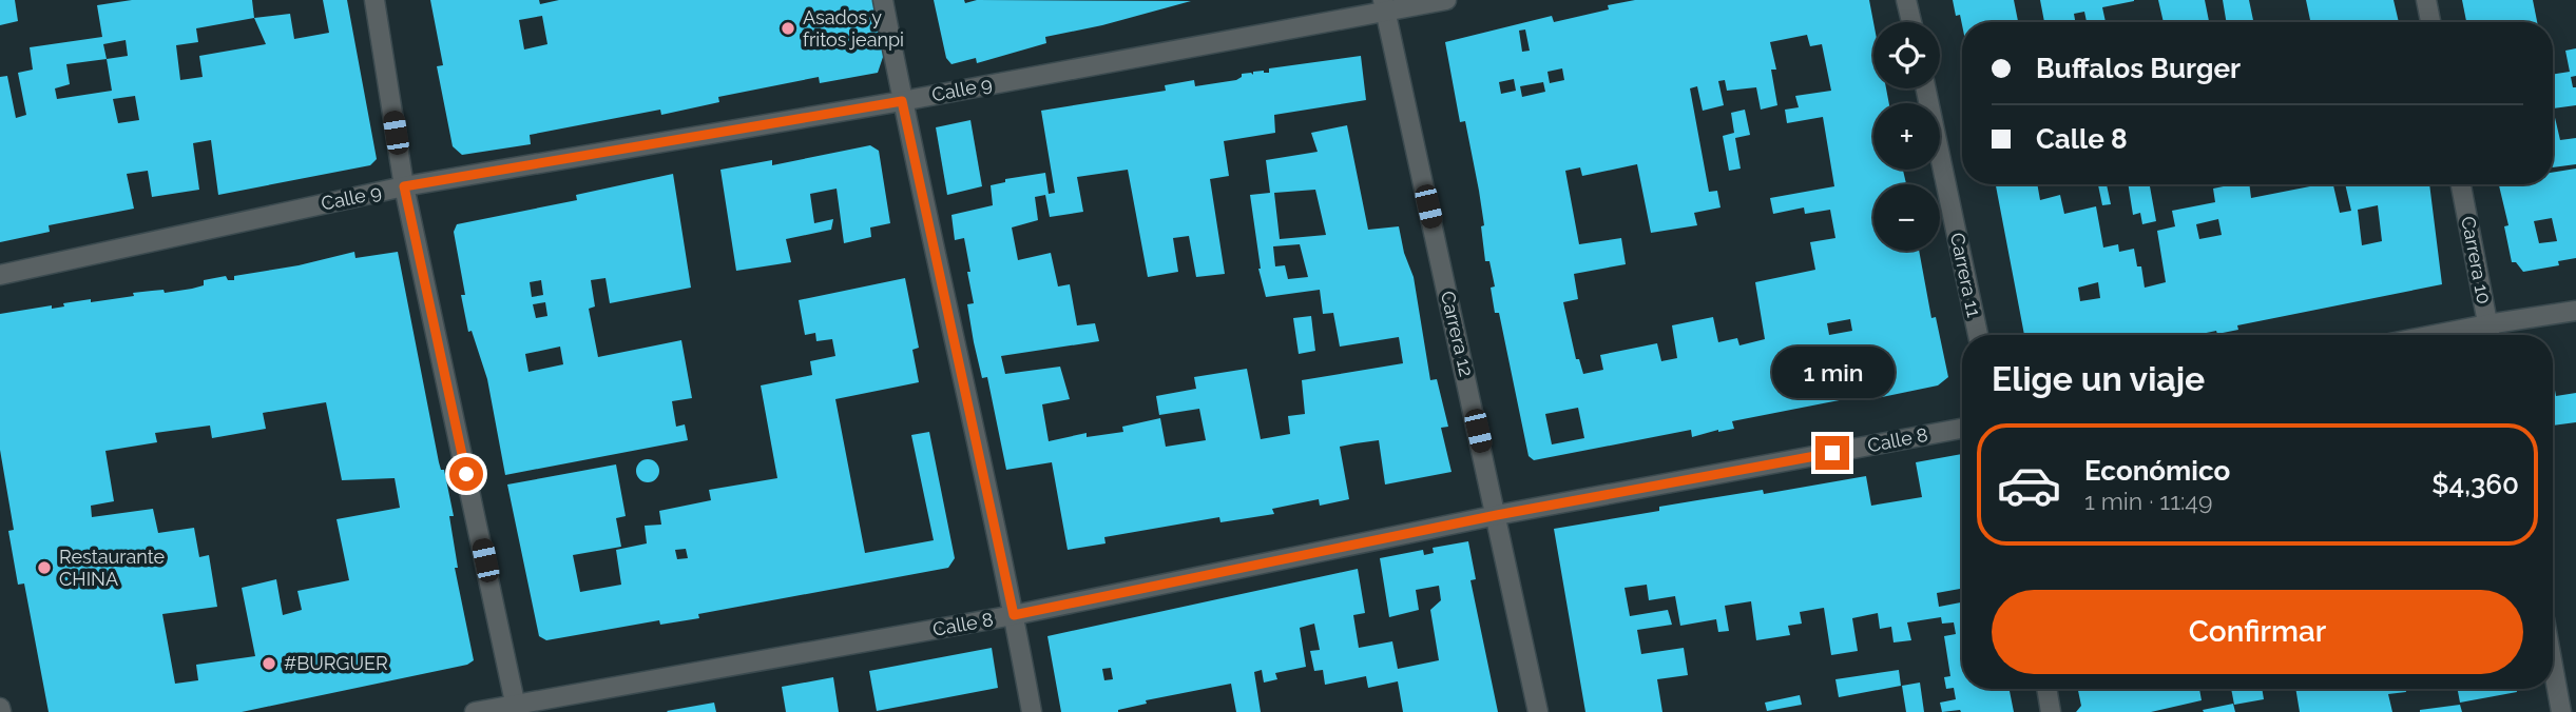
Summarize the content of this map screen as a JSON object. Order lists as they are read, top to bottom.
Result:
{
  "streets": {
    "street": [
      "Calle 9",
      "Carrera 10",
      "Carrera 11",
      "Carrera 12",
      "Calle 8"
    ]
  },
  "crossings": [
    ["Calle 9", "Carrera 12"],
    ["Carrera 12", "Calle 8"]
  ],
  "places": ["Asados y fritos jeanpi", "Restaurante CHINA", "#BURGUER"],
  "page": {
    "map_buttons": ["+", "−"],
    "banner": ["Buffalos Burger", "Calle 8"],
    "heading": "Elige un viaje",
    "bubble": "1 min",
    "list": [
      {
        "name": "Económico",
        "note": "1 min · 11:49",
        "value": "$4,360"
      }
    ],
    "buttons": "Confirmar"
  }
}
